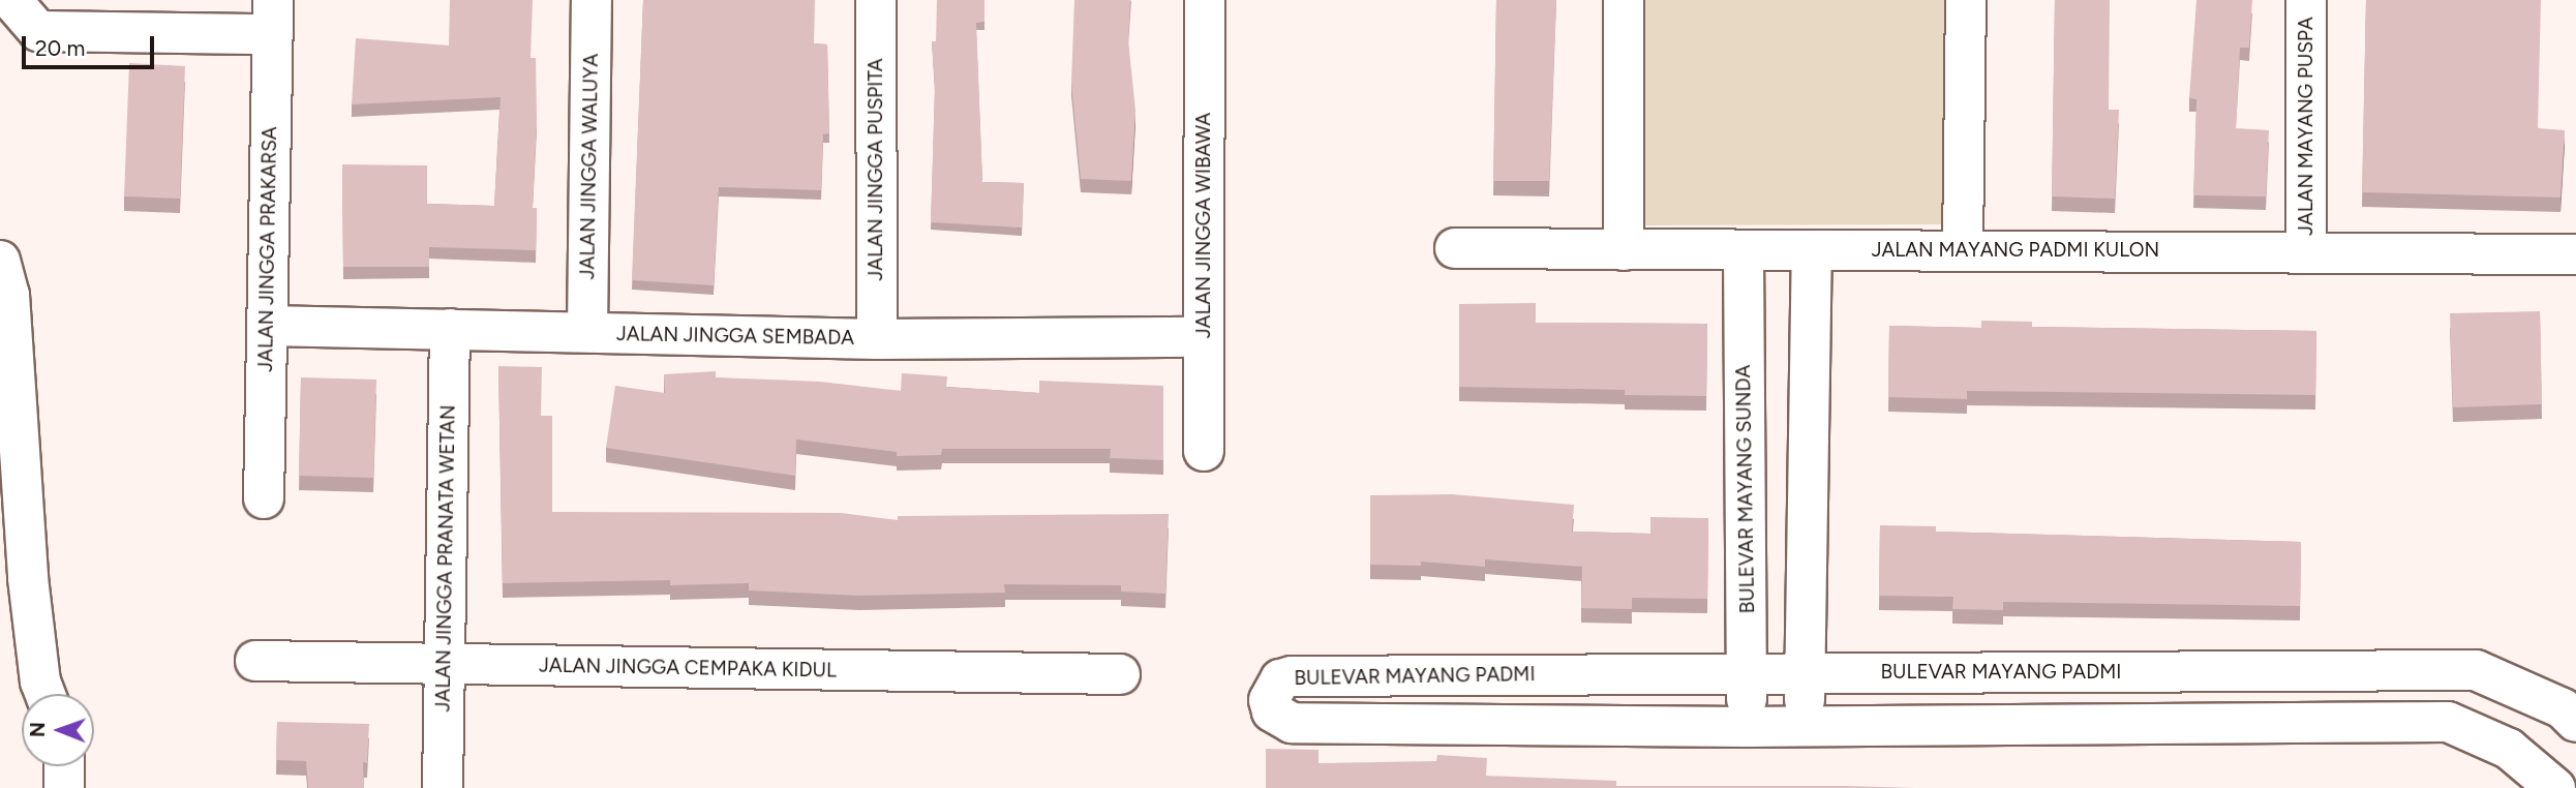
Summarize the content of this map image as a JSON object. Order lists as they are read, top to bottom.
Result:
{
  "streets": {
    "street": [
      "JALAN MAYANG PUSPA",
      "JALAN JINGGA WALUYA",
      "JALAN JINGGA PUSPITA",
      "JALAN JINGGA WIBAWA",
      "JALAN JINGGA PRAKARSA",
      "JALAN MAYANG PADMI KULON",
      "JALAN JINGGA SEMBADA",
      "BULEVAR MAYANG SUNDA",
      "JALAN JINGGA PRANATA WETAN",
      "JALAN JINGGA CEMPAKA KIDUL",
      "BULEVAR MAYANG PADMI"
    ]
  },
  "crossings": [
    ["JALAN MAYANG PUSPA", "JALAN MAYANG PADMI KULON"],
    ["JALAN JINGGA WALUYA", "JALAN JINGGA SEMBADA"],
    ["JALAN JINGGA PUSPITA", "JALAN JINGGA SEMBADA"],
    ["JALAN JINGGA WIBAWA", "JALAN JINGGA SEMBADA"],
    ["JALAN JINGGA PRAKARSA", "JALAN JINGGA SEMBADA"],
    ["JALAN MAYANG PADMI KULON", "BULEVAR MAYANG SUNDA"],
    ["JALAN JINGGA SEMBADA", "JALAN JINGGA PRANATA WETAN"],
    ["BULEVAR MAYANG SUNDA", "BULEVAR MAYANG PADMI"],
    ["JALAN JINGGA PRANATA WETAN", "JALAN JINGGA CEMPAKA KIDUL"]
  ],
  "scale_bar": "20 m",
  "north": "left"
}
